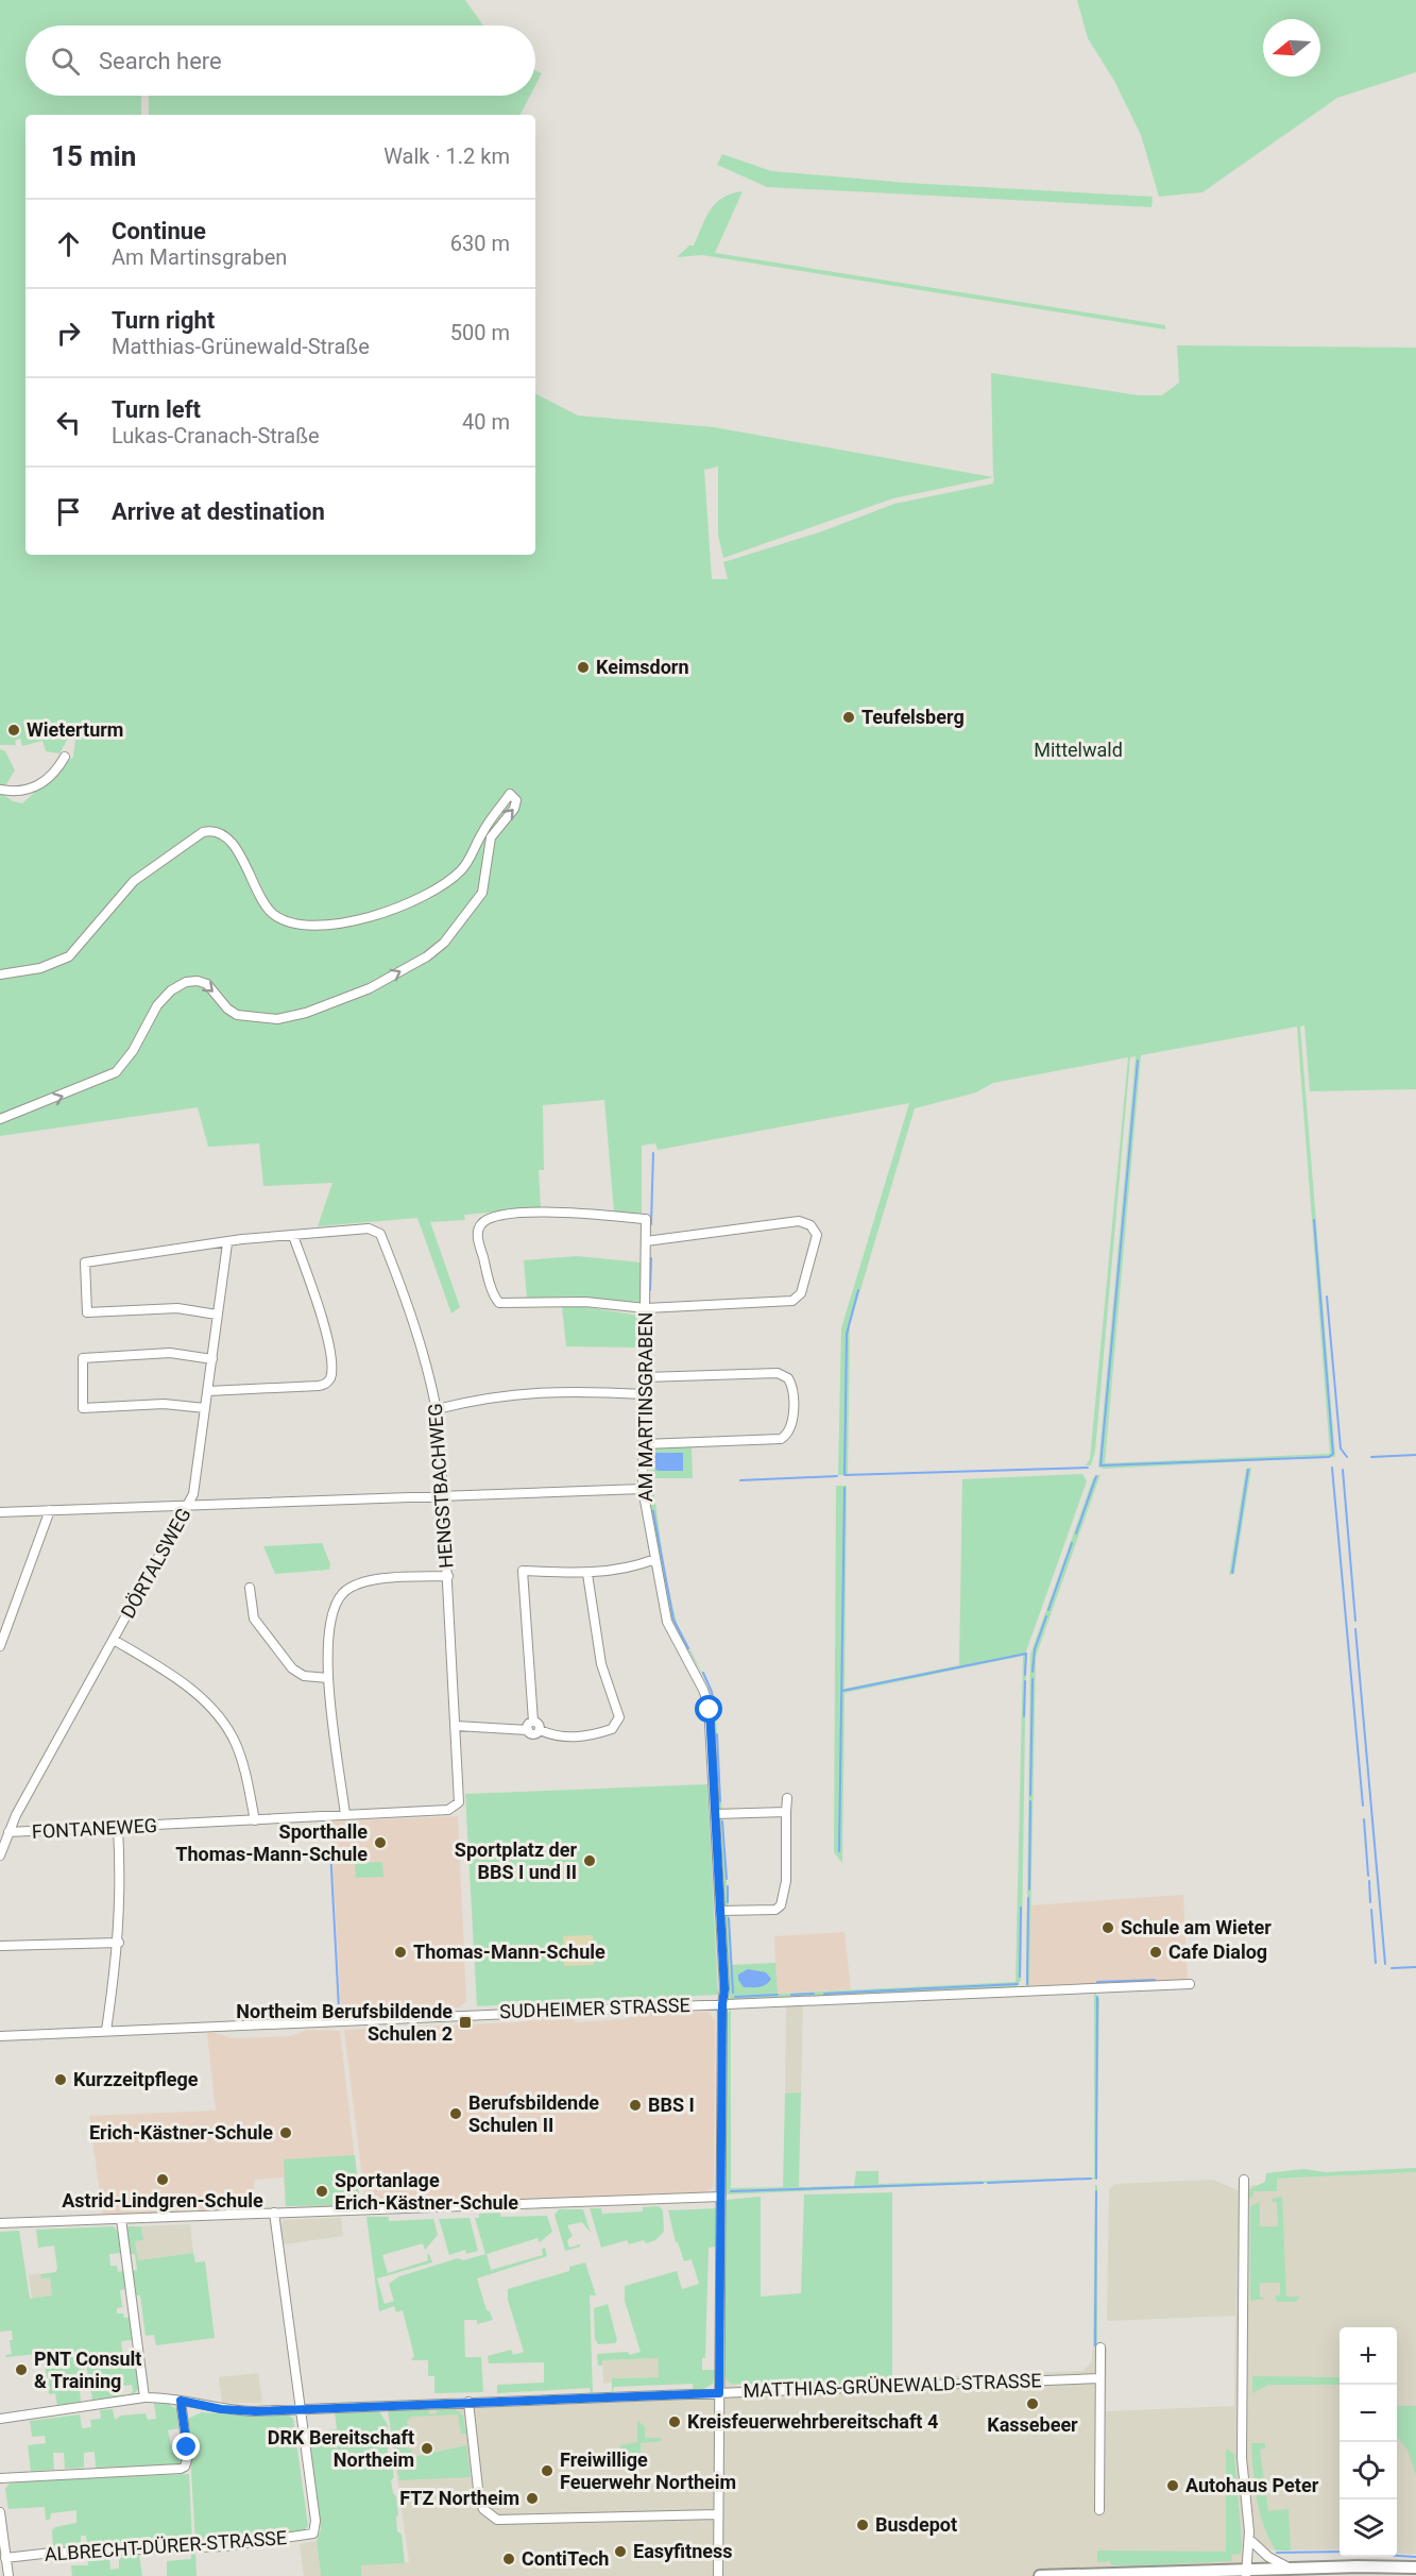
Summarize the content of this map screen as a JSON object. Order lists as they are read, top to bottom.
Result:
{
  "streets": {
    "street": [
      "AM MARTINSGRABEN",
      "HENGSTBACHWEG",
      "DÖRTALSWEG",
      "FONTANEWEG",
      "SUDHEIMER STRASSE",
      "MATTHIAS-GRÜNEWALD-STRASSE",
      "ALBRECHT-DÜRER-STRASSE"
    ]
  },
  "crossings": [
    ["AM MARTINSGRABEN", "SUDHEIMER STRASSE"],
    ["AM MARTINSGRABEN", "MATTHIAS-GRÜNEWALD-STRASSE"],
    ["HENGSTBACHWEG", "DÖRTALSWEG"],
    ["HENGSTBACHWEG", "FONTANEWEG"],
    ["DÖRTALSWEG", "FONTANEWEG"],
    ["MATTHIAS-GRÜNEWALD-STRASSE", "ALBRECHT-DÜRER-STRASSE"]
  ],
  "parks": ["Mittelwald"],
  "places": {
    "other": [
      "Keimsdorn",
      "Teufelsberg",
      "Wieterturm",
      "Sporthalle Thomas-Mann-Schule",
      "Sportplatz der BBS I und II",
      "Schule am Wieter",
      "Thomas-Mann-Schule",
      "Cafe Dialog",
      "Kurzzeitpflege",
      "BBS I",
      "Berufsbildende Schulen II",
      "Erich-Kästner-Schule",
      "Astrid-Lindgren-Schule",
      "Sportanlage Erich-Kästner-Schule",
      "PNT Consult & Training",
      "Kassebeer",
      "Kreisfeuerwehrbereitschaft 4",
      "DRK Bereitschaft Northeim",
      "Freiwillige Feuerwehr Northeim",
      "Autohaus Peter",
      "FTZ Northeim",
      "Busdepot",
      "Easyfitness",
      "ContiTech"
    ],
    "transit": ["Northeim Berufsbildende Schulen 2"]
  },
  "north": "left",
  "page": {
    "search": "Search here",
    "heading": ["15 min", "Walk · 1.2 km"],
    "list": [
      ["Continue", "Am Martinsgraben", "630 m"],
      ["Turn right", "Matthias-Grünewald-Straße", "500 m"],
      ["Turn left", "Lukas-Cranach-Straße", "40 m"],
      "Arrive at destination"
    ],
    "map_buttons": ["+", "−"]
  }
}
